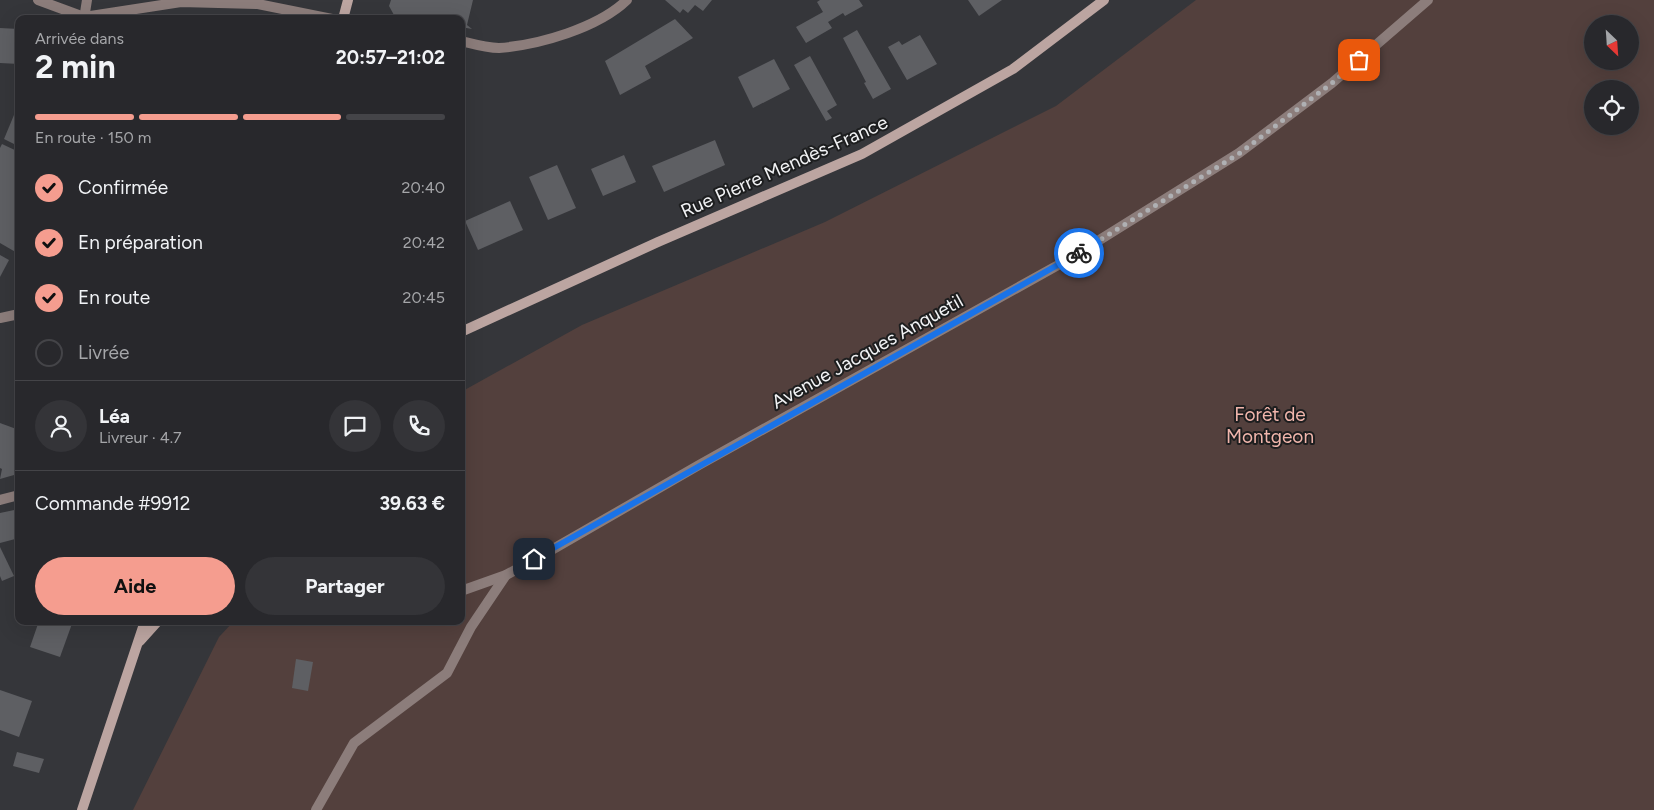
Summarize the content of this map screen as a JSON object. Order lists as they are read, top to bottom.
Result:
{
  "streets": {
    "main road": ["Rue Pierre Mendès-France"],
    "street": ["Avenue Jacques Anquetil"]
  },
  "parks": ["Forêt de Montgeon"],
  "north": "bottom right",
  "page": {
    "heading": ["2 min", "Arrivée dans", "20:57–21:02"],
    "panel": [
      "Léa",
      "Livreur · 4.7",
      "Commande #9912",
      "39.63 €"
    ],
    "bar": "En route · 150 m",
    "list": [
      ["Confirmée", "20:40"],
      ["En préparation", "20:42"],
      ["En route", "20:45"],
      "Livrée"
    ],
    "buttons": ["Aide", "Partager"]
  }
}
